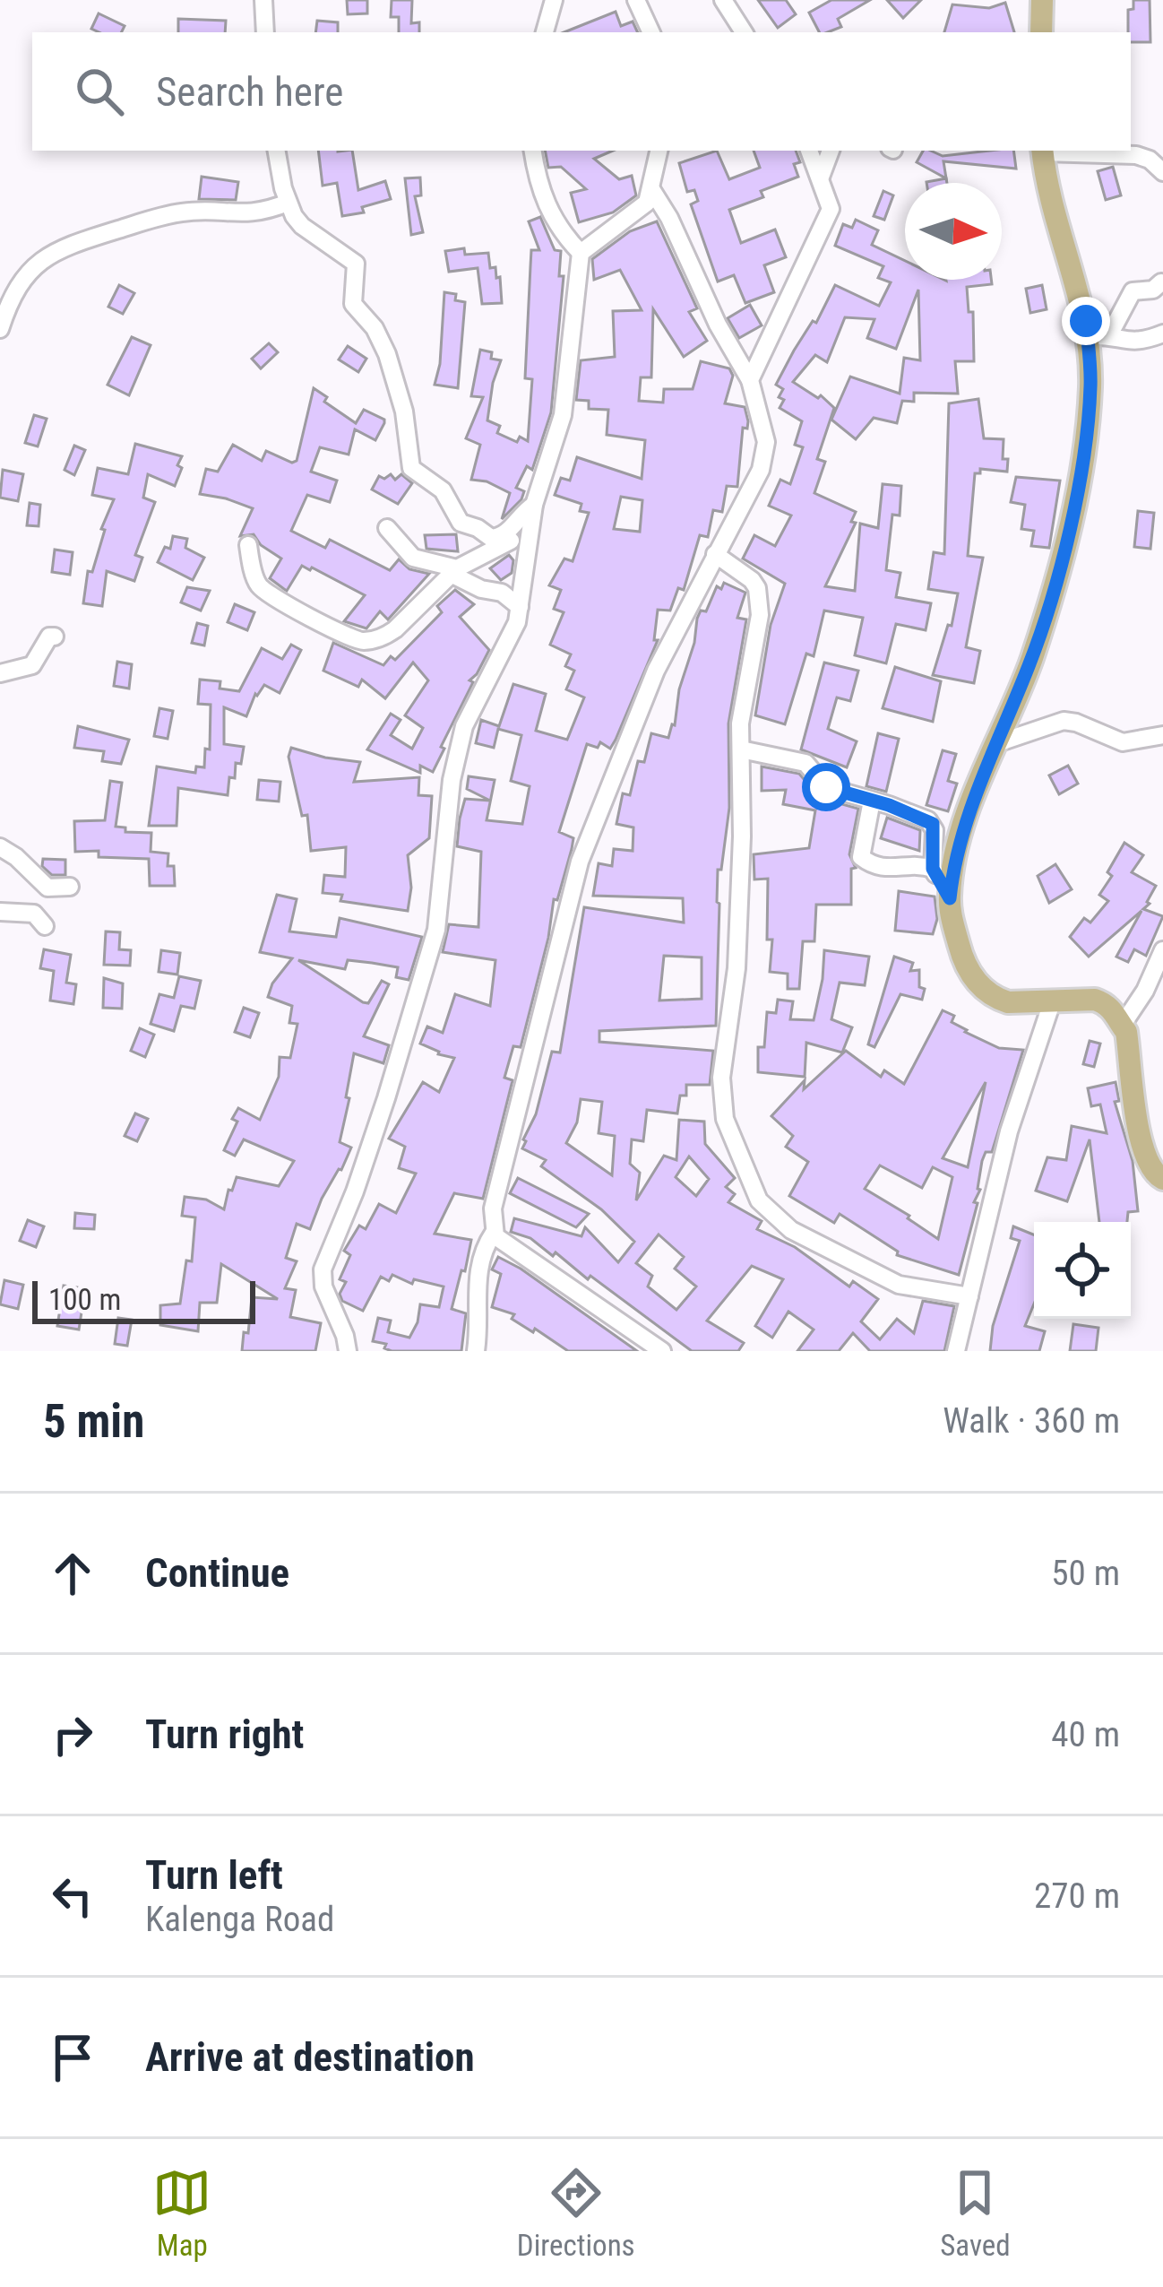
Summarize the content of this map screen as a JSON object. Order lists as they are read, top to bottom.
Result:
{
  "scale_bar": "100 m",
  "north": "right",
  "page": {
    "search": "Search here",
    "scale": "100 m",
    "heading": ["5 min", "Walk · 360 m"],
    "list": [
      ["Continue", "50 m"],
      ["Turn right", "40 m"],
      ["Turn left", "Kalenga Road", "270 m"],
      "Arrive at destination"
    ],
    "nav": ["Map", "Directions", "Saved"]
  }
}
